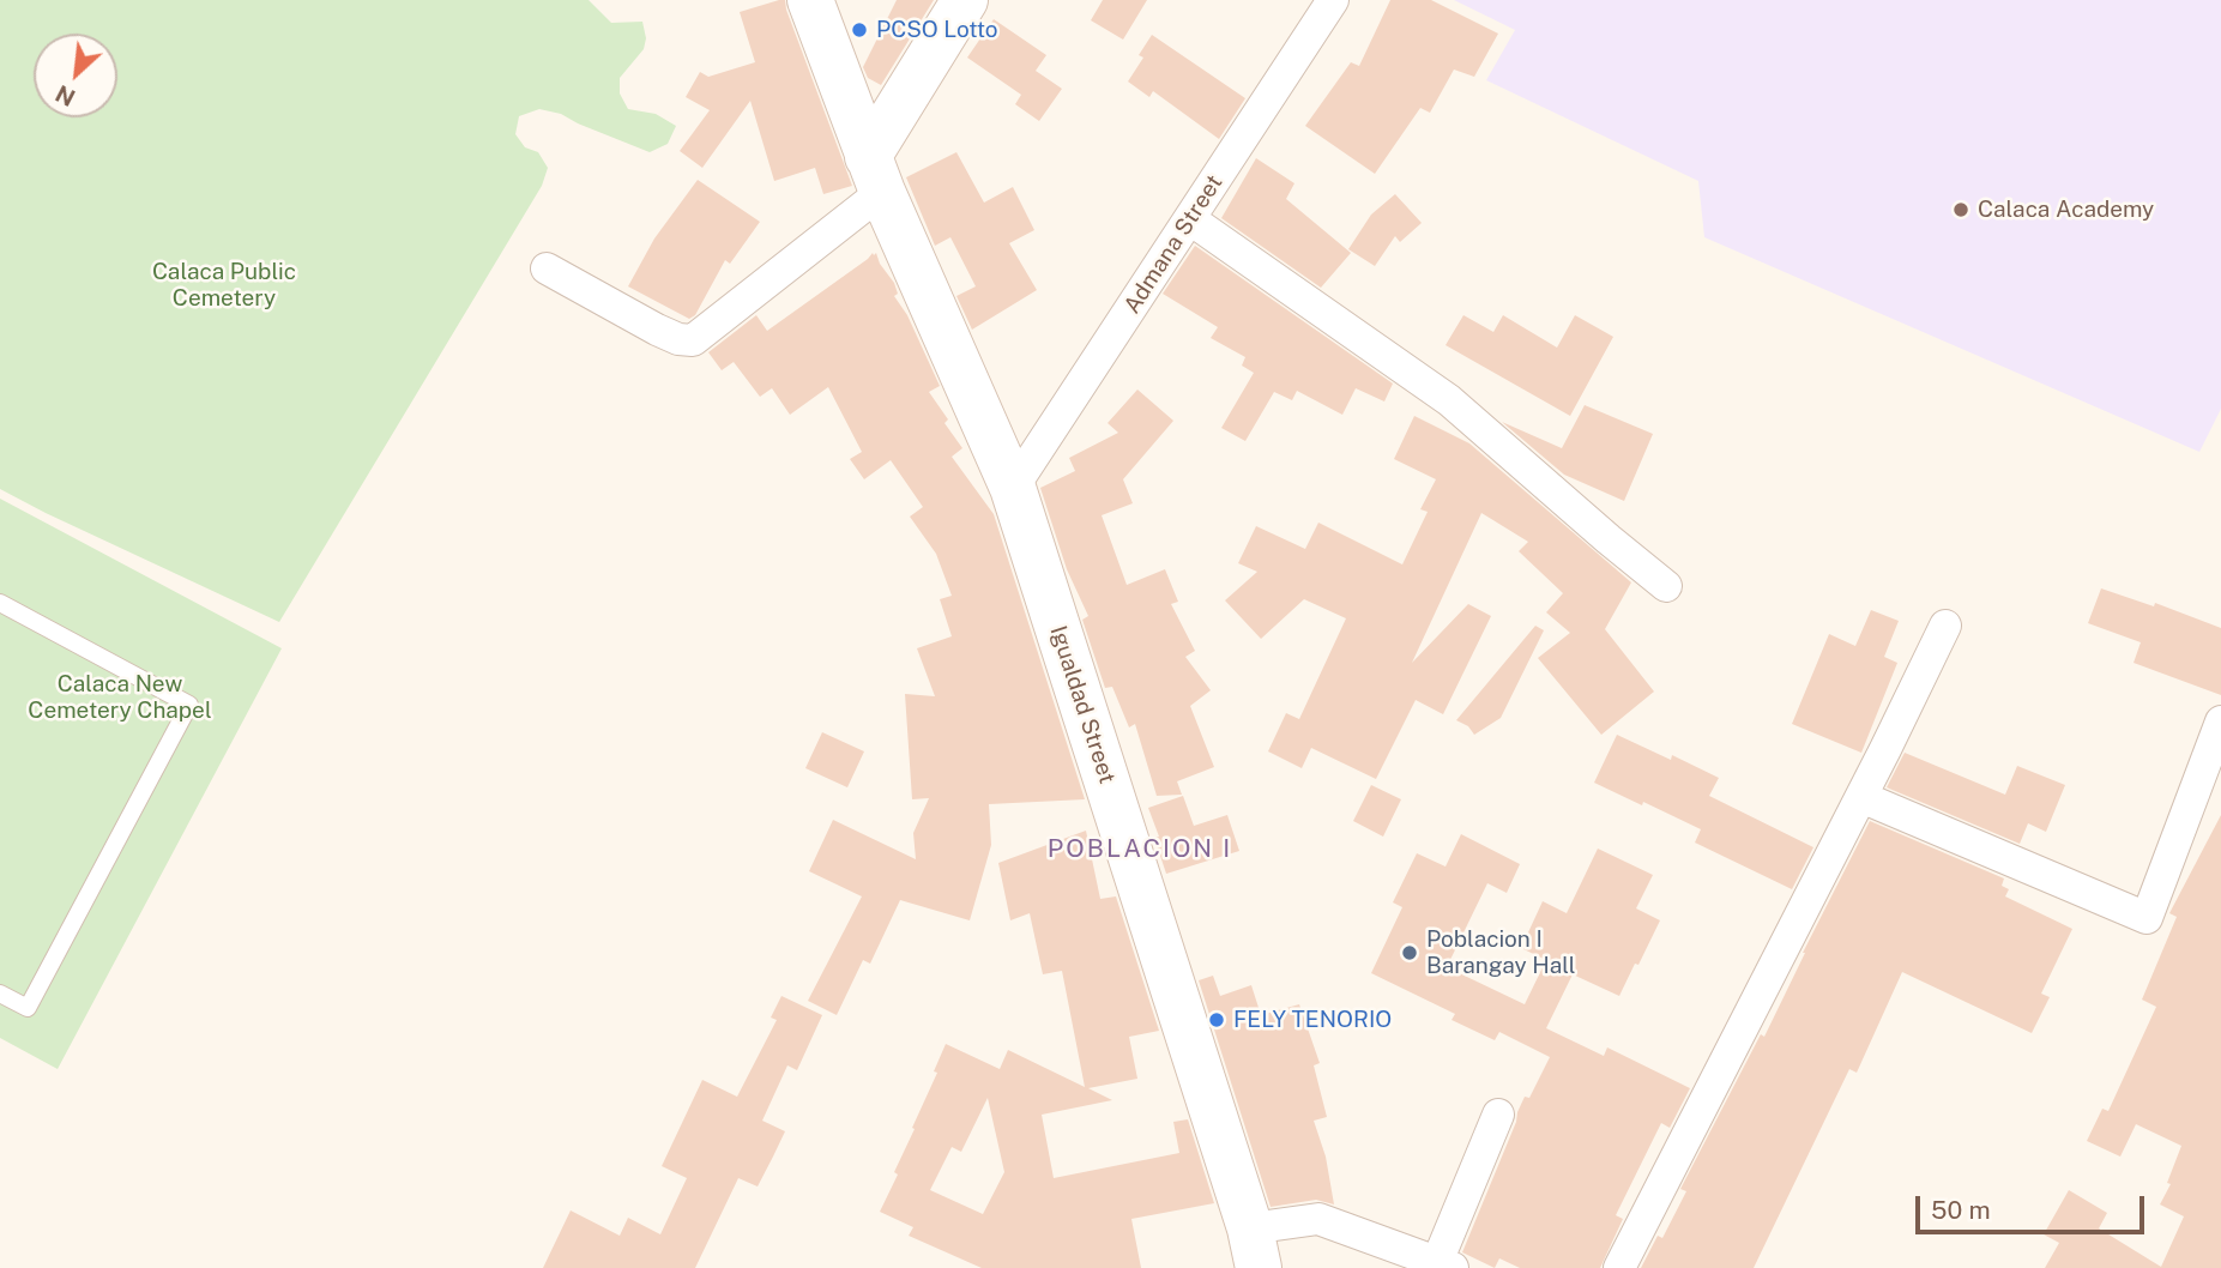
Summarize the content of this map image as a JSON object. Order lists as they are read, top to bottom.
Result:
{
  "streets": {
    "street": ["Admana Street", "Igualdad Street"]
  },
  "crossings": [
    ["Admana Street", "Igualdad Street"]
  ],
  "districts": ["POBLACION I"],
  "parks": ["Calaca Public Cemetery", "Calaca New Cemetery Chapel"],
  "places": [
    "PCSO Lotto",
    "Calaca Academy",
    "Poblacion I Barangay Hall",
    "FELY TENORIO"
  ],
  "scale_bar": "50 m",
  "north": "bottom left"
}
